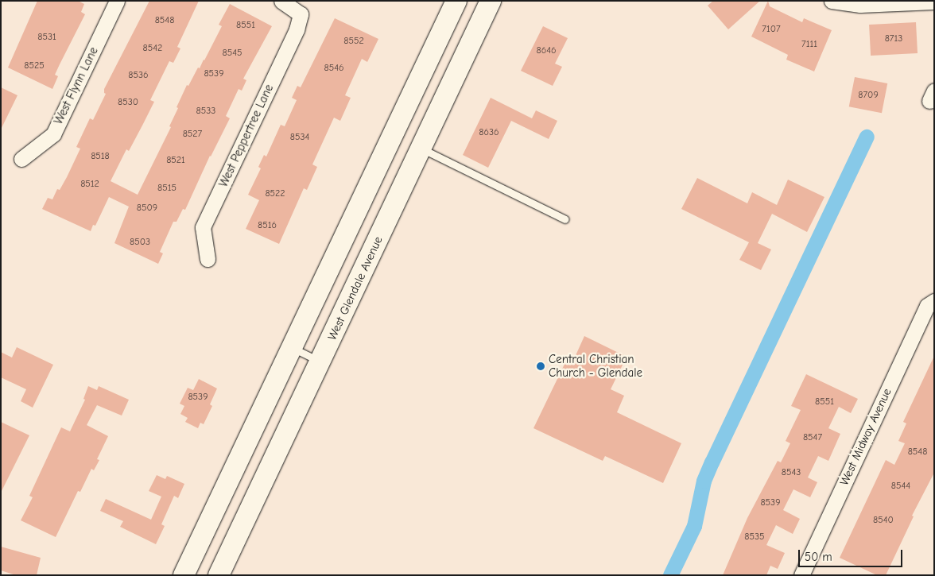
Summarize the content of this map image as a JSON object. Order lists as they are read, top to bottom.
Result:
{
  "streets": {
    "main road": ["West Glendale Avenue"],
    "street": ["West Flynn Lane", "West Peppertree Lane", "West Midway Avenue"]
  },
  "places": ["Central Christian Church - Glendale"],
  "house_numbers": [
    "8548",
    "8551",
    "7107",
    "8531",
    "8713",
    "8552",
    "7111",
    "8542",
    "8646",
    "8545",
    "8525",
    "8546",
    "8539",
    "8536",
    "8709",
    "8530",
    "8533",
    "8636",
    "8527",
    "8534",
    "8518",
    "8521",
    "8512",
    "8515",
    "8522",
    "8509",
    "8516",
    "8503",
    "8539",
    "8551",
    "8547",
    "8548",
    "8543",
    "8544",
    "8539",
    "8540",
    "8535"
  ],
  "scale_bar": "50 m"
}
